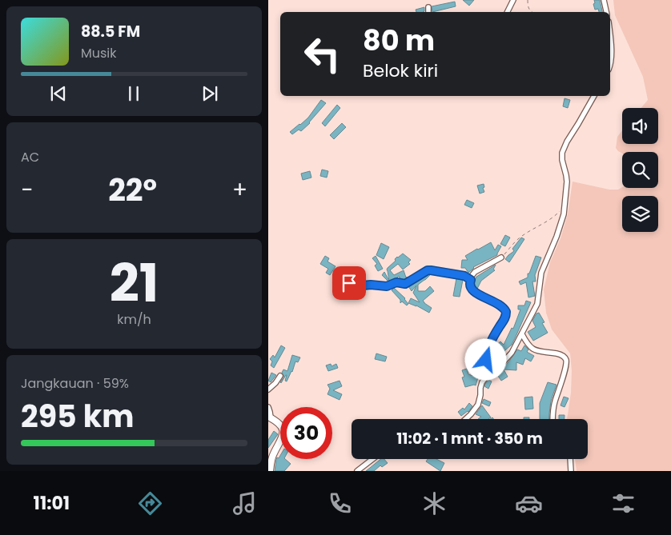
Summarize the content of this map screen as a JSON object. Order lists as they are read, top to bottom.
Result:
{
  "page": {
    "turn": ["80 m", "Belok kiri"],
    "song": ["88.5 FM", "Musik"],
    "tile": [
      "AC",
      ["21", "km/h"],
      ["Jangkauan · 59%", "295 km"]
    ],
    "heat": ["−", "22°", "+"],
    "limit": "30",
    "trip": "11:02 · 1 mnt · 350 m",
    "tabs": "11:01"
  }
}
